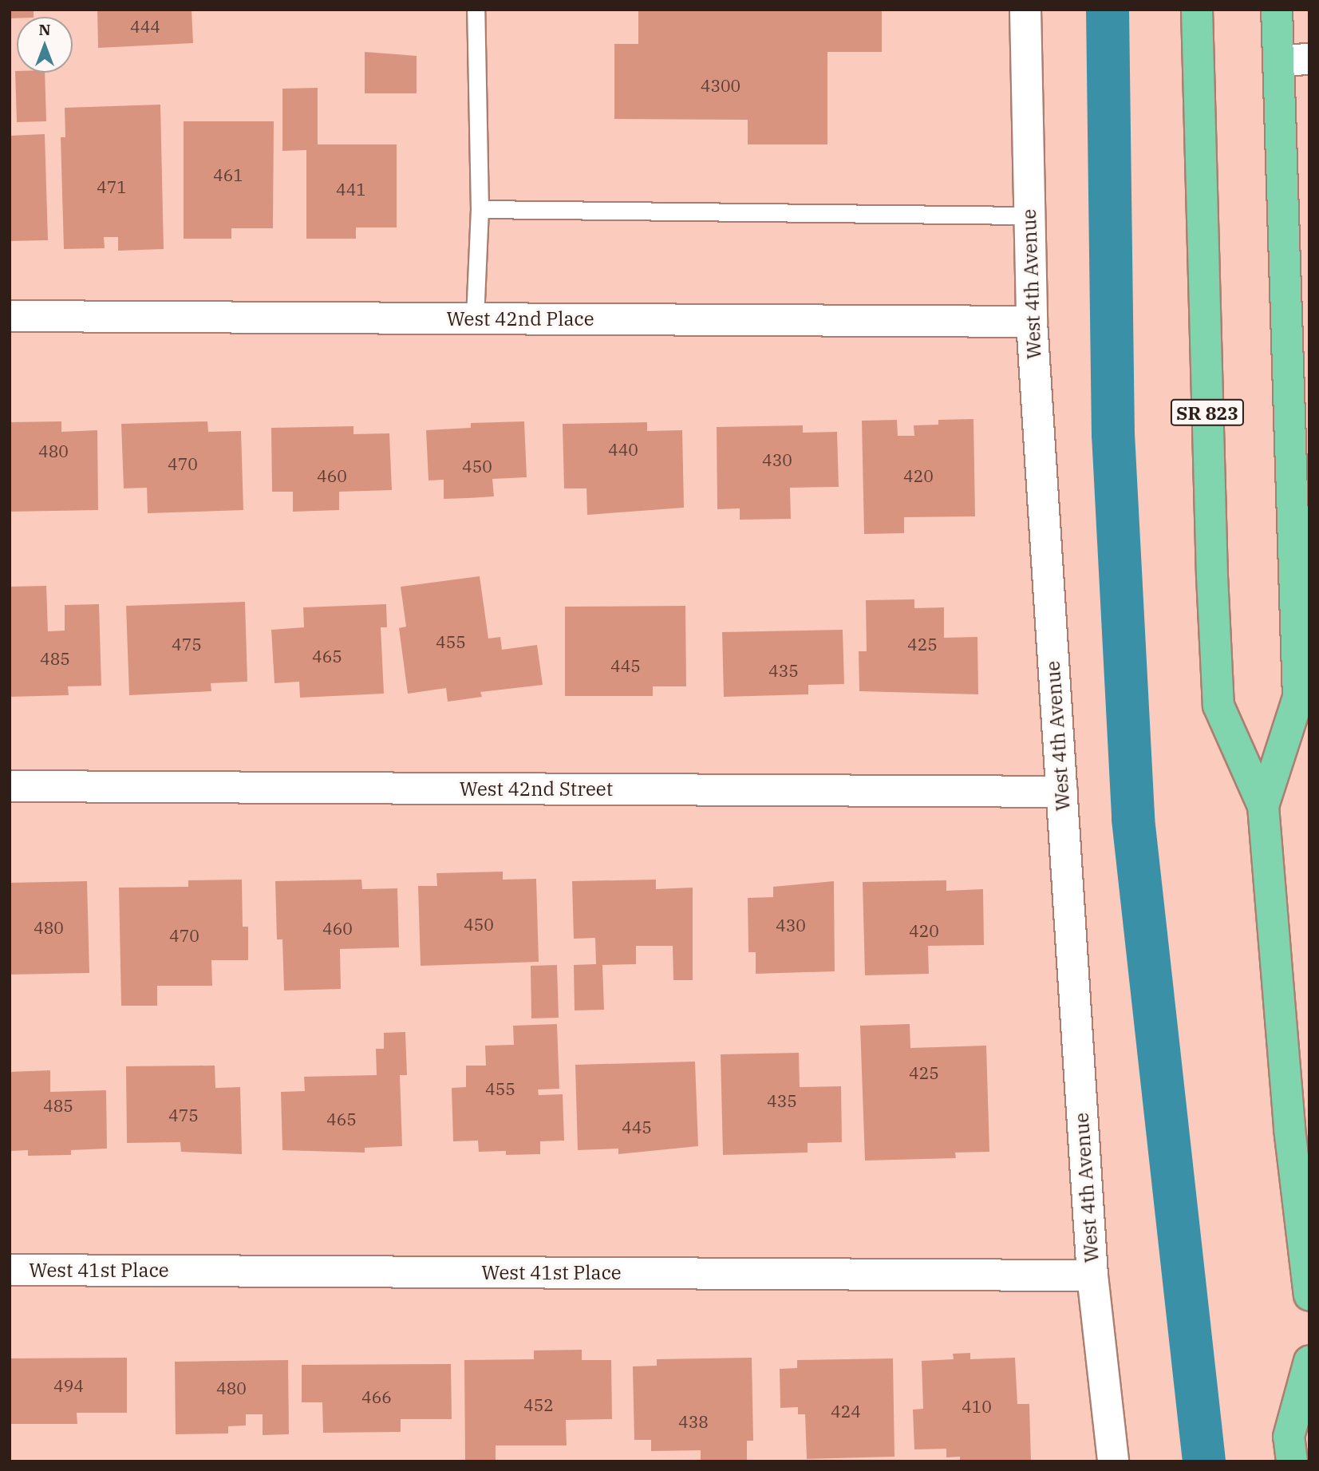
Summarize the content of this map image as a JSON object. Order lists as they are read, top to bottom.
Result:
{
  "streets": {
    "main road": ["SR 823"],
    "street": [
      "West 4th Avenue",
      "West 42nd Place",
      "West 42nd Street",
      "West 41st Place"
    ]
  },
  "crossings": [
    ["West 4th Avenue", "West 42nd Place"],
    ["West 4th Avenue", "West 42nd Street"],
    ["West 4th Avenue", "West 41st Place"]
  ],
  "house_numbers": [
    "444",
    "4300",
    "461",
    "471",
    "441",
    "440",
    "480",
    "430",
    "470",
    "450",
    "460",
    "420",
    "455",
    "475",
    "425",
    "465",
    "485",
    "445",
    "435",
    "450",
    "430",
    "480",
    "460",
    "420",
    "470",
    "425",
    "455",
    "435",
    "485",
    "475",
    "465",
    "445",
    "494",
    "480",
    "466",
    "452",
    "410",
    "424",
    "438"
  ],
  "north": "top"
}
